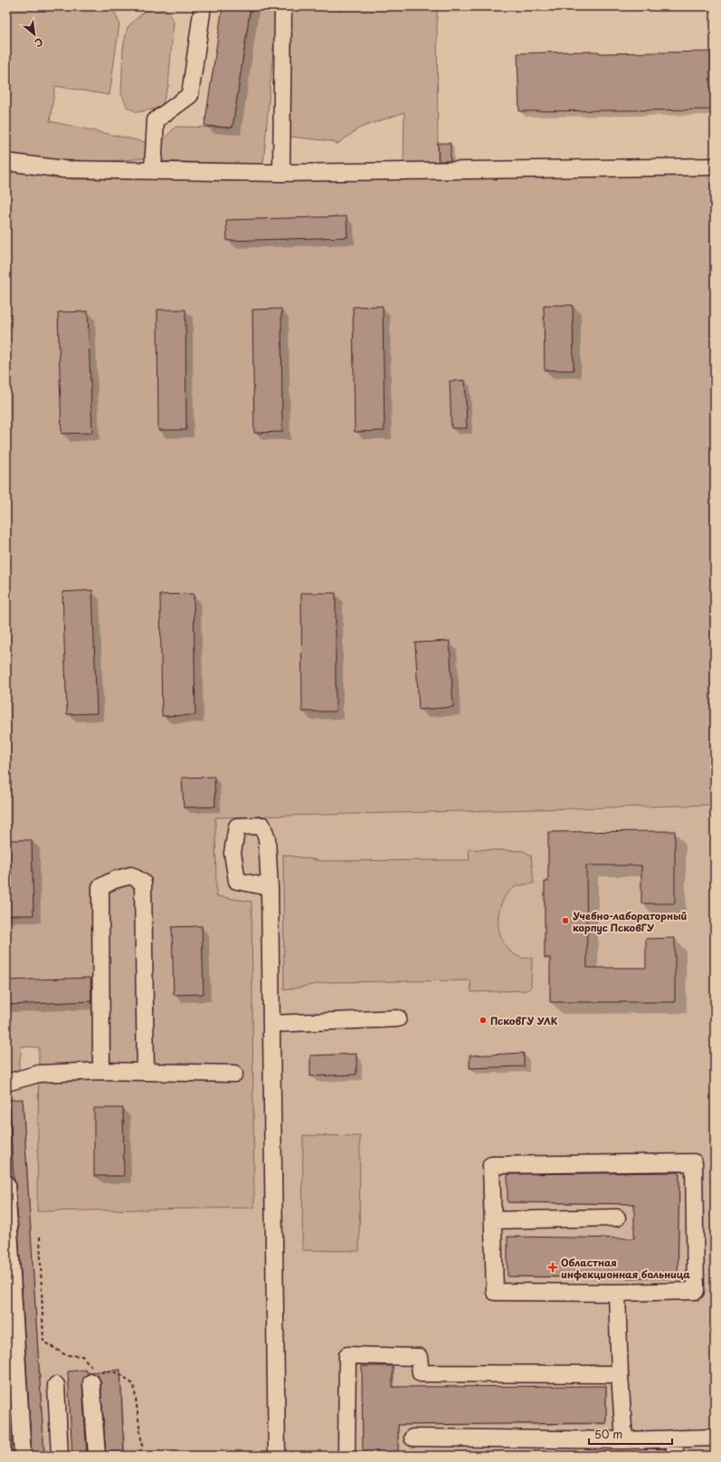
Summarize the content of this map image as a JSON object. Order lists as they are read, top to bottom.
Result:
{
  "places": {
    "other": ["Учебно-лабораторный корпус ПсковГУ", "ПсковГУ УЛК"],
    "health": ["Областная инфекционная больница"]
  },
  "scale_bar": "50 m",
  "north": "bottom right"
}
